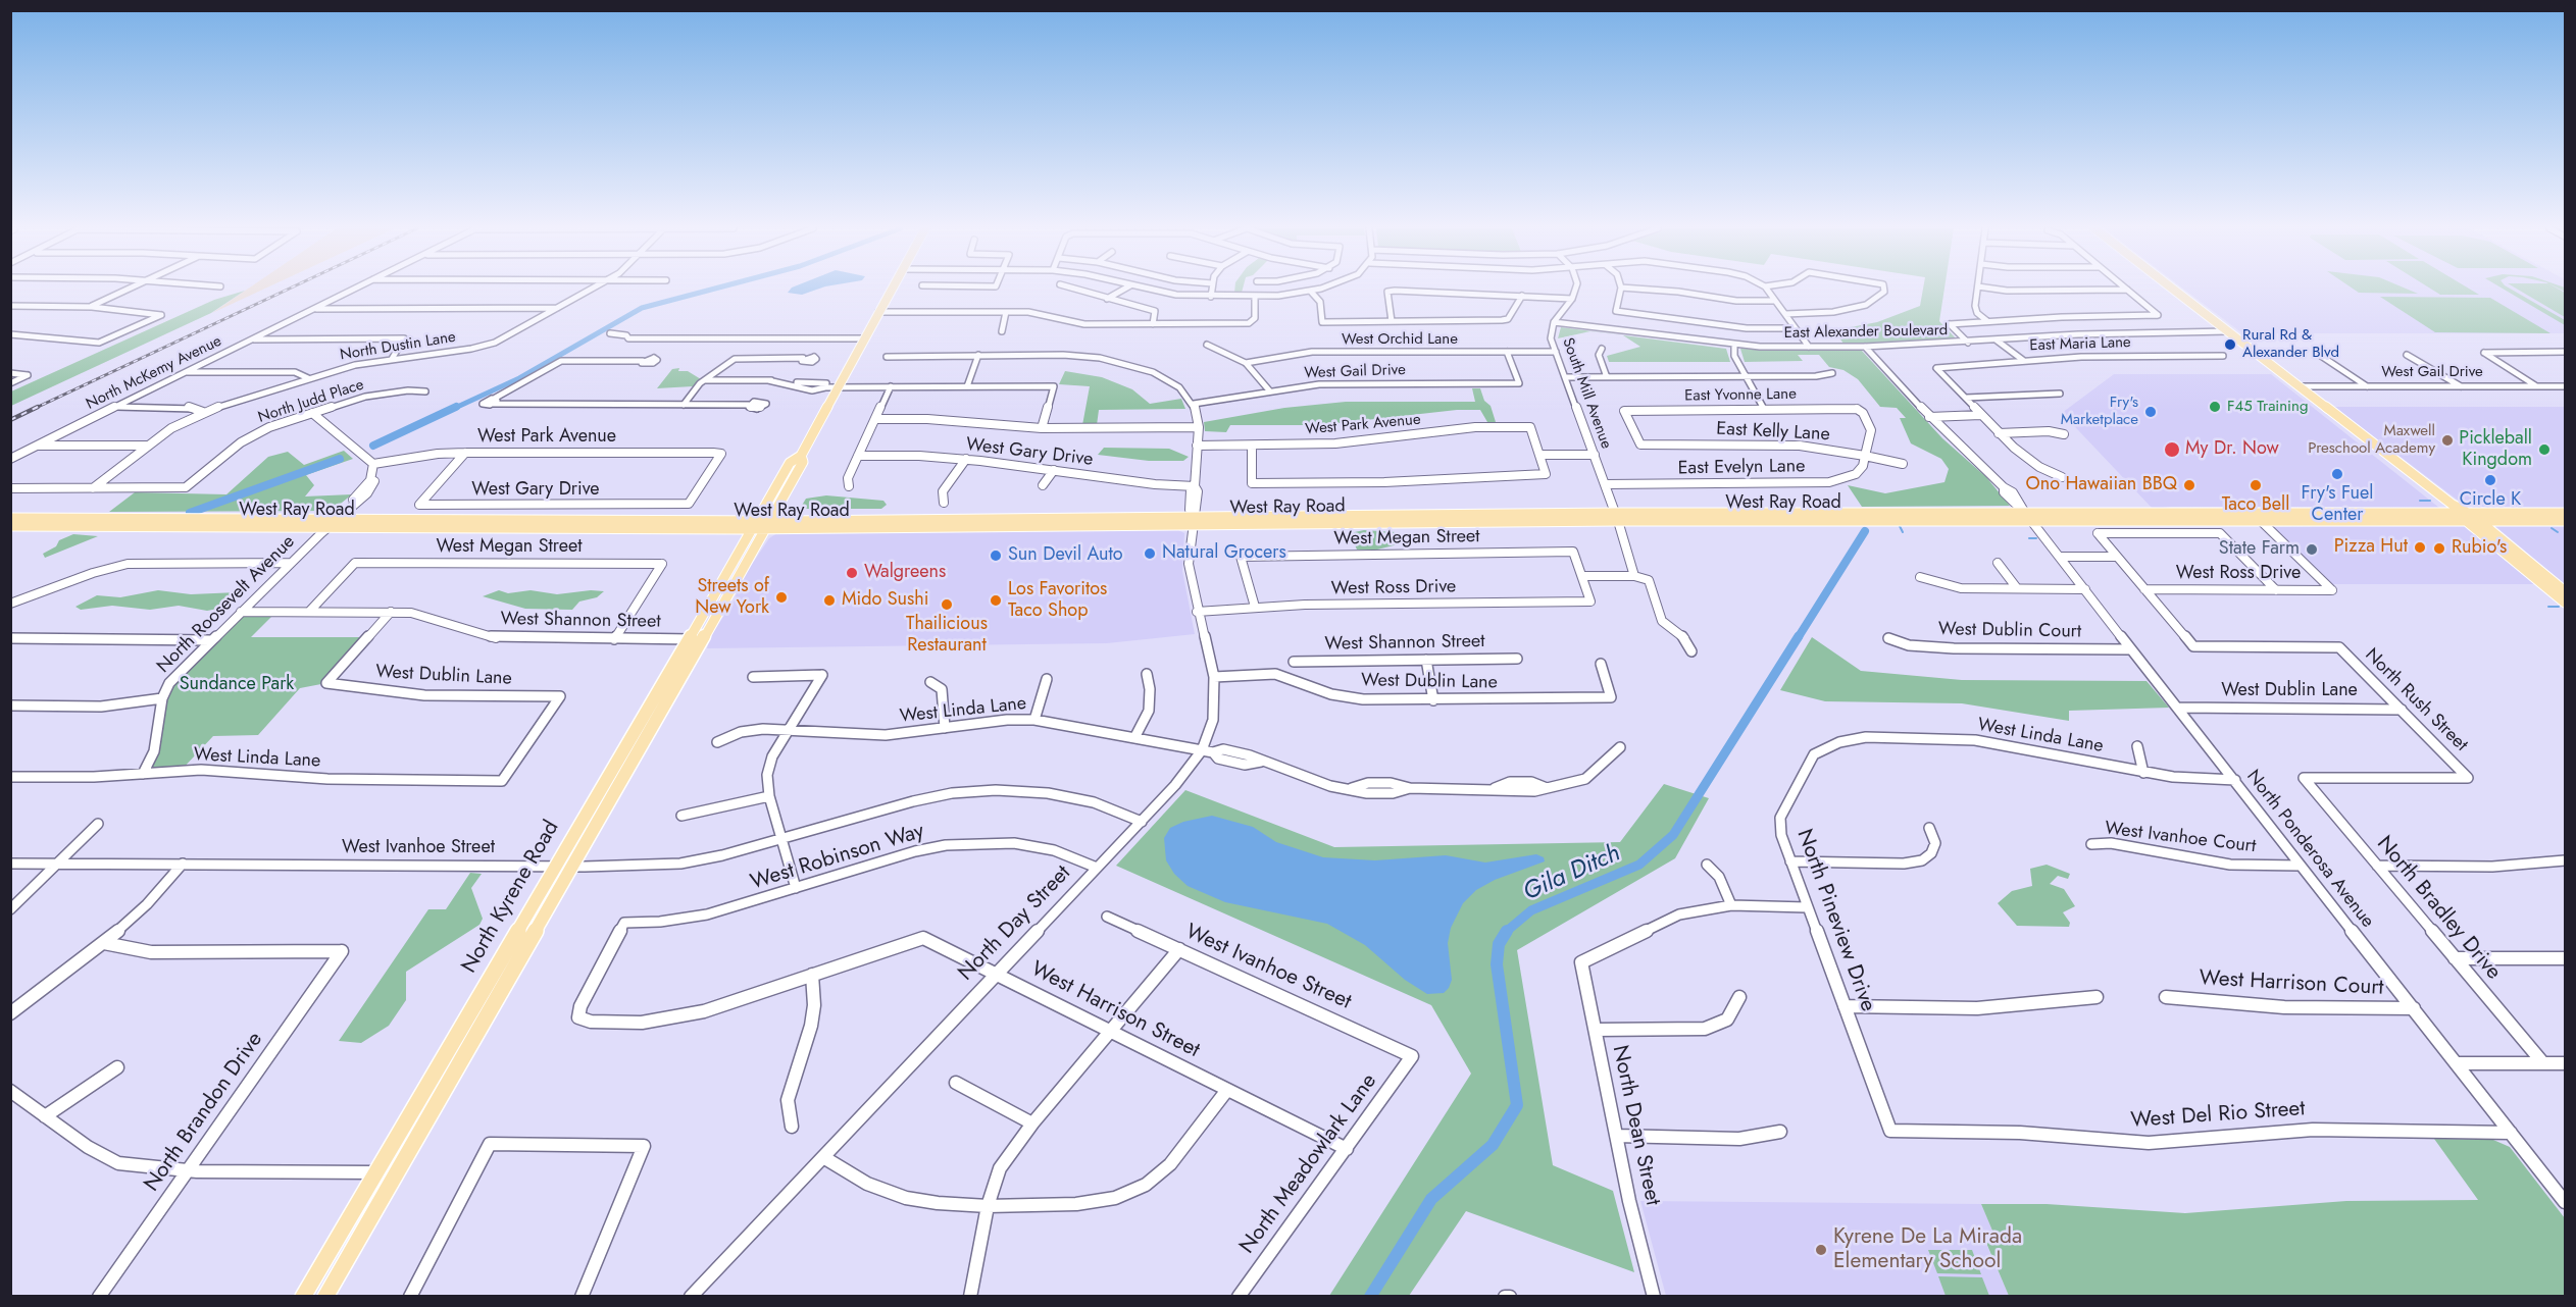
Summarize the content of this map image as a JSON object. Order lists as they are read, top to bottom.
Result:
{
  "streets": {
    "main road": ["West Ray Road", "North Kyrene Road"],
    "street": [
      "East Alexander Boulevard",
      "West Orchid Lane",
      "East Maria Lane",
      "North Dustin Lane",
      "West Gail Drive",
      "North McKemy Avenue",
      "South Mill Avenue",
      "East Yvonne Lane",
      "North Judd Place",
      "West Park Avenue",
      "East Kelly Lane",
      "West Gary Drive",
      "East Evelyn Lane",
      "West Megan Street",
      "West Ross Drive",
      "North Roosevelt Avenue",
      "West Shannon Street",
      "West Dublin Court",
      "West Dublin Lane",
      "North Rush Street",
      "West Linda Lane",
      "West Ivanhoe Court",
      "West Ivanhoe Street",
      "North Ponderosa Avenue",
      "West Robinson Way",
      "North Bradley Drive",
      "North Pineview Drive",
      "North Day Street",
      "West Harrison Court",
      "West Harrison Street",
      "North Brandon Drive",
      "West Del Rio Street",
      "North Dean Street",
      "North Meadowlark Lane"
    ]
  },
  "crossings": [
    ["East Alexander Boulevard", "South Mill Avenue"],
    ["East Alexander Boulevard", "North Ponderosa Avenue"],
    ["West Orchid Lane", "West Gail Drive"],
    ["West Orchid Lane", "South Mill Avenue"],
    ["North Dustin Lane", "North Judd Place"],
    ["West Gail Drive", "North Day Street"],
    ["South Mill Avenue", "East Evelyn Lane"],
    ["South Mill Avenue", "West Ray Road"],
    ["East Yvonne Lane", "East Kelly Lane"],
    ["East Yvonne Lane", "East Evelyn Lane"],
    ["West Park Avenue", "West Gary Drive"],
    ["West Park Avenue", "North Roosevelt Avenue"],
    ["West Park Avenue", "North Day Street"],
    ["East Kelly Lane", "East Evelyn Lane"],
    ["West Gary Drive", "North Day Street"],
    ["West Ray Road", "West Ross Drive"],
    ["West Ray Road", "North Roosevelt Avenue"],
    ["West Ray Road", "North Ponderosa Avenue"],
    ["West Ray Road", "North Kyrene Road"],
    ["West Ray Road", "North Day Street"],
    ["West Megan Street", "West Ross Drive"],
    ["West Megan Street", "West Shannon Street"],
    ["West Ross Drive", "North Rush Street"],
    ["West Ross Drive", "North Day Street"],
    ["North Roosevelt Avenue", "West Shannon Street"],
    ["North Roosevelt Avenue", "West Linda Lane"],
    ["West Shannon Street", "West Dublin Lane"],
    ["West Shannon Street", "North Kyrene Road"],
    ["West Dublin Court", "North Ponderosa Avenue"],
    ["West Dublin Lane", "North Rush Street"],
    ["West Dublin Lane", "West Linda Lane"],
    ["West Dublin Lane", "North Ponderosa Avenue"],
    ["West Dublin Lane", "North Day Street"],
    ["North Rush Street", "North Bradley Drive"],
    ["West Linda Lane", "North Ponderosa Avenue"],
    ["West Linda Lane", "North Pineview Drive"],
    ["West Linda Lane", "North Day Street"],
    ["West Ivanhoe Court", "North Ponderosa Avenue"],
    ["West Ivanhoe Street", "North Kyrene Road"],
    ["West Ivanhoe Street", "North Day Street"],
    ["West Ivanhoe Street", "North Meadowlark Lane"],
    ["North Ponderosa Avenue", "West Harrison Court"],
    ["North Ponderosa Avenue", "West Del Rio Street"],
    ["West Robinson Way", "North Day Street"],
    ["West Robinson Way", "West Harrison Street"],
    ["North Pineview Drive", "West Del Rio Street"],
    ["North Day Street", "West Harrison Street"],
    ["West Harrison Street", "North Meadowlark Lane"]
  ],
  "water": ["Gila Ditch"],
  "parks": ["Sundance Park"],
  "places": [
    "Rural Rd & Alexander Blvd",
    "F45 Training",
    "Fry's Marketplace",
    "Maxwell Preschool Academy",
    "My Dr. Now",
    "Pickleball Kingdom",
    "Fry's Fuel Center",
    "Circle K",
    "Ono Hawaiian BBQ",
    "Taco Bell",
    "Pizza Hut",
    "Rubio's",
    "State Farm",
    "Natural Grocers",
    "Sun Devil Auto",
    "Walgreens",
    "Streets of New York",
    "Mido Sushi",
    "Los Favoritos Taco Shop",
    "Thailicious Restaurant",
    "Kyrene De La Mirada Elementary School"
  ]
}
